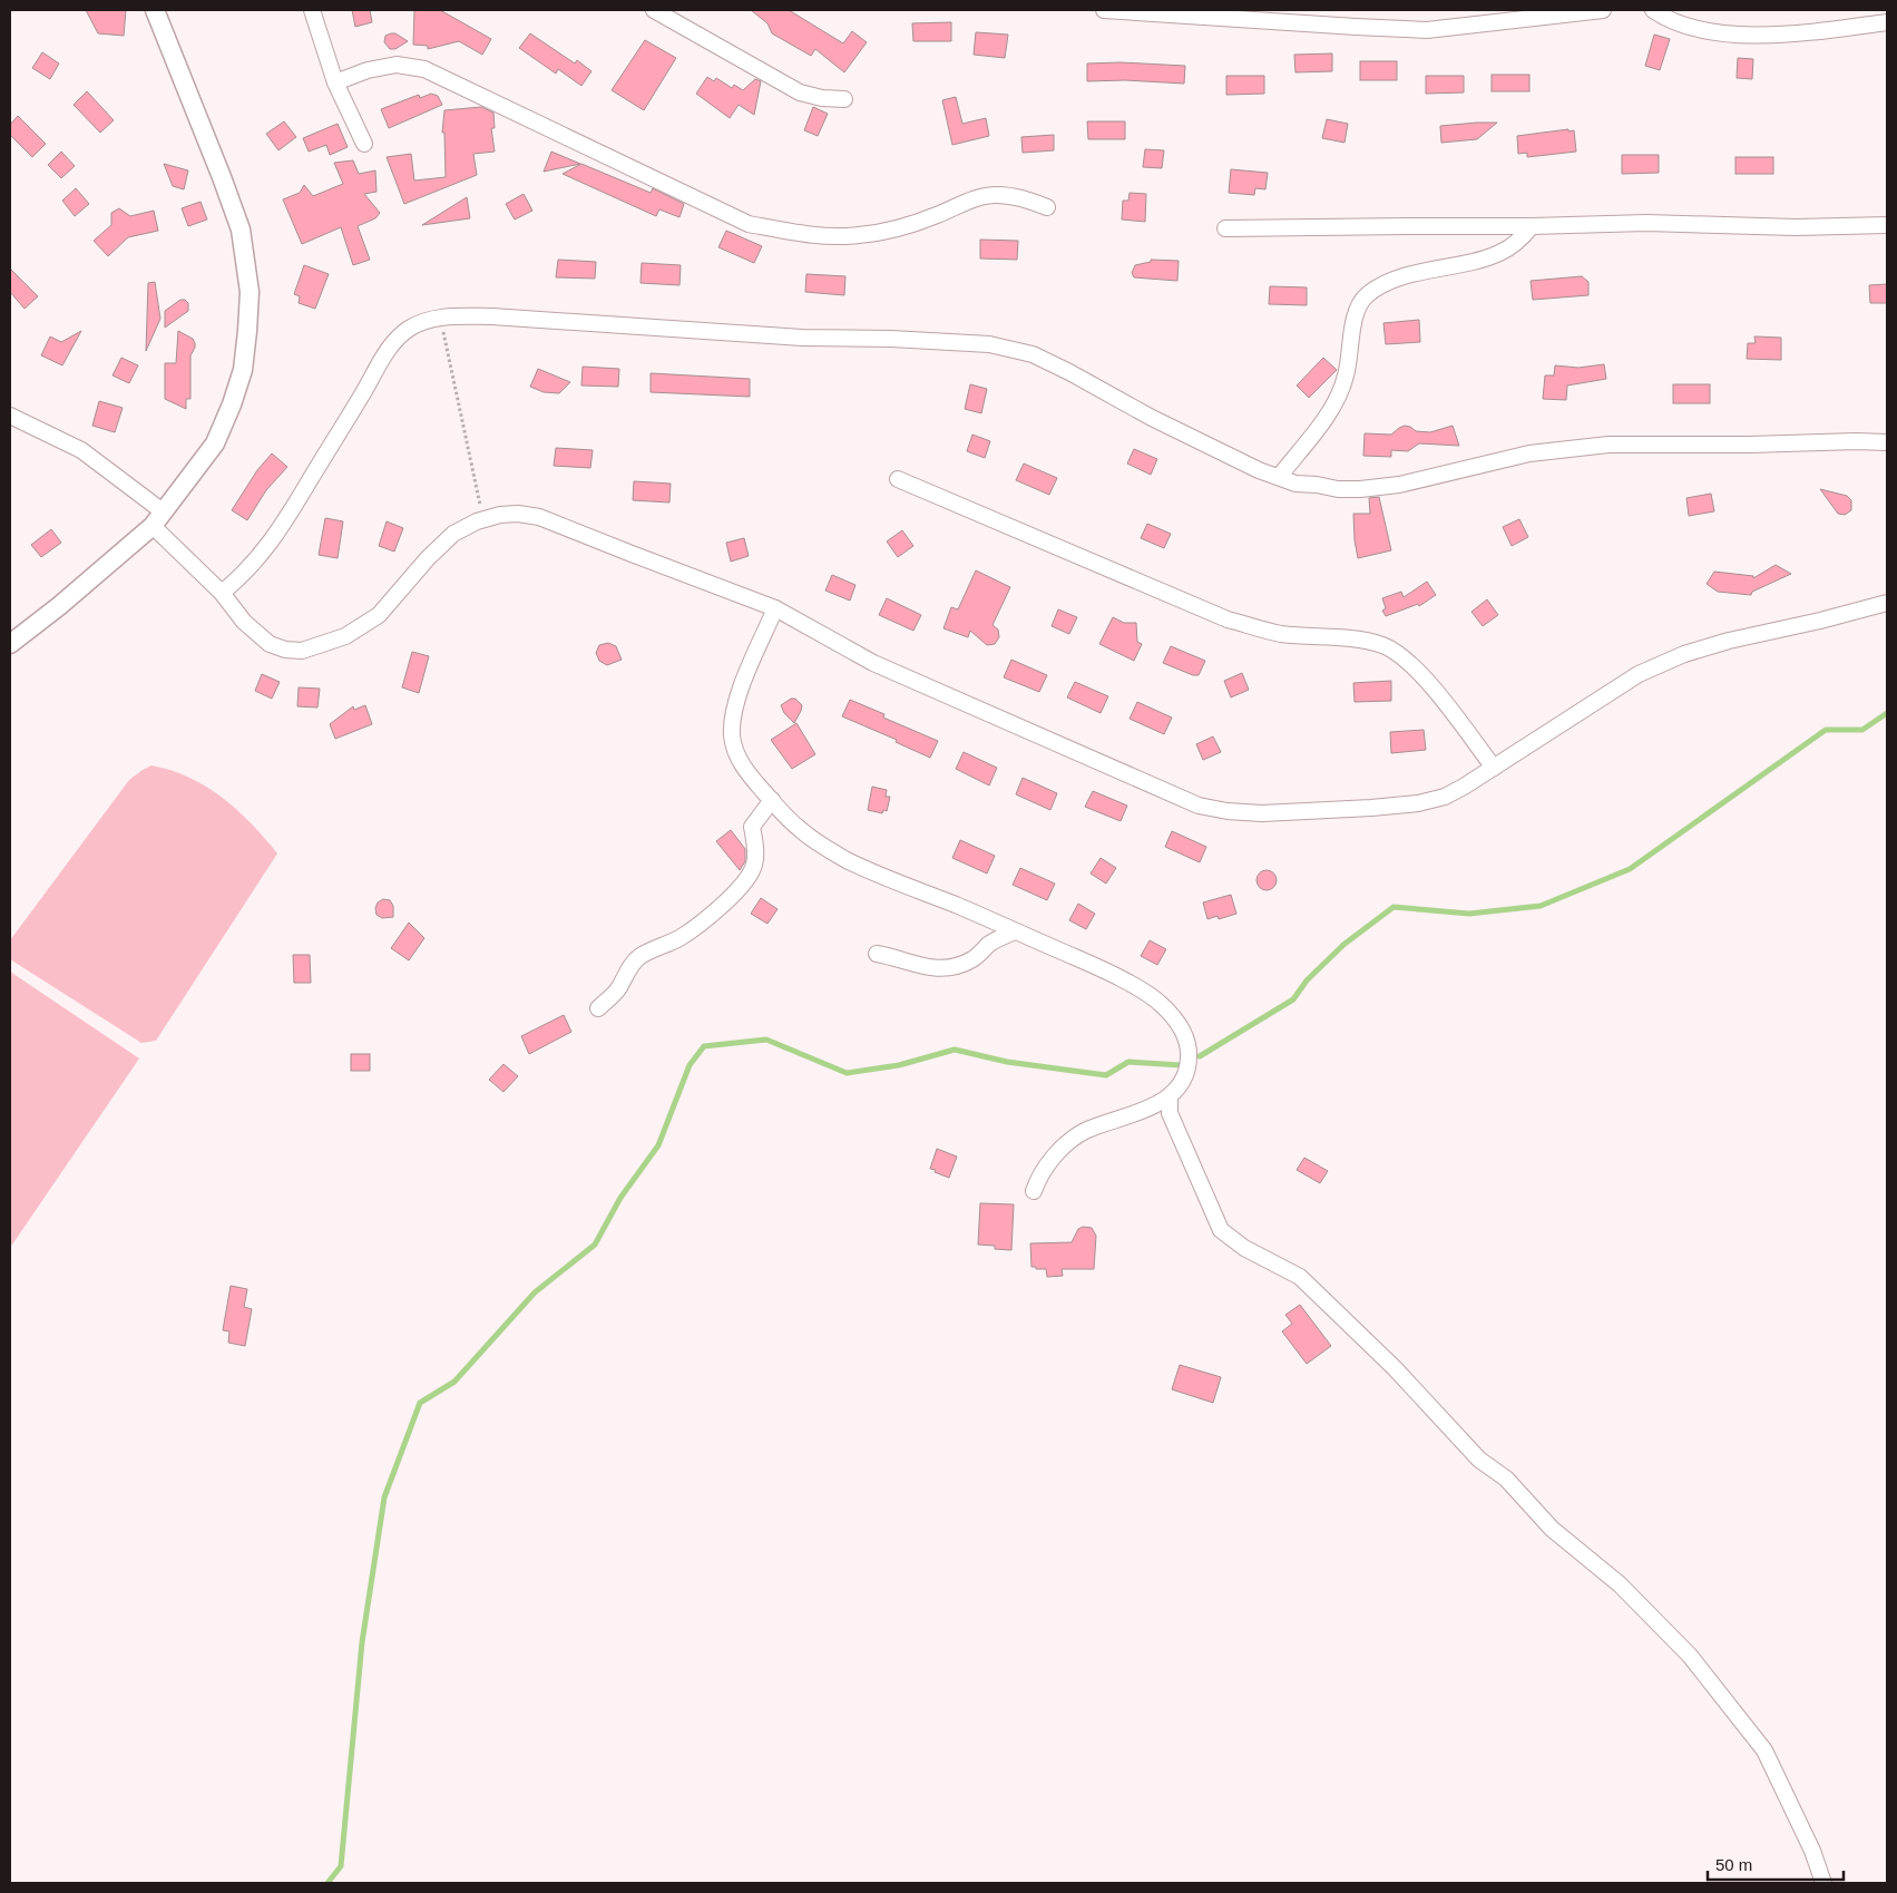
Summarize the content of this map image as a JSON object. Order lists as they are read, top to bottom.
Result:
{
  "scale_bar": "50 m"
}
